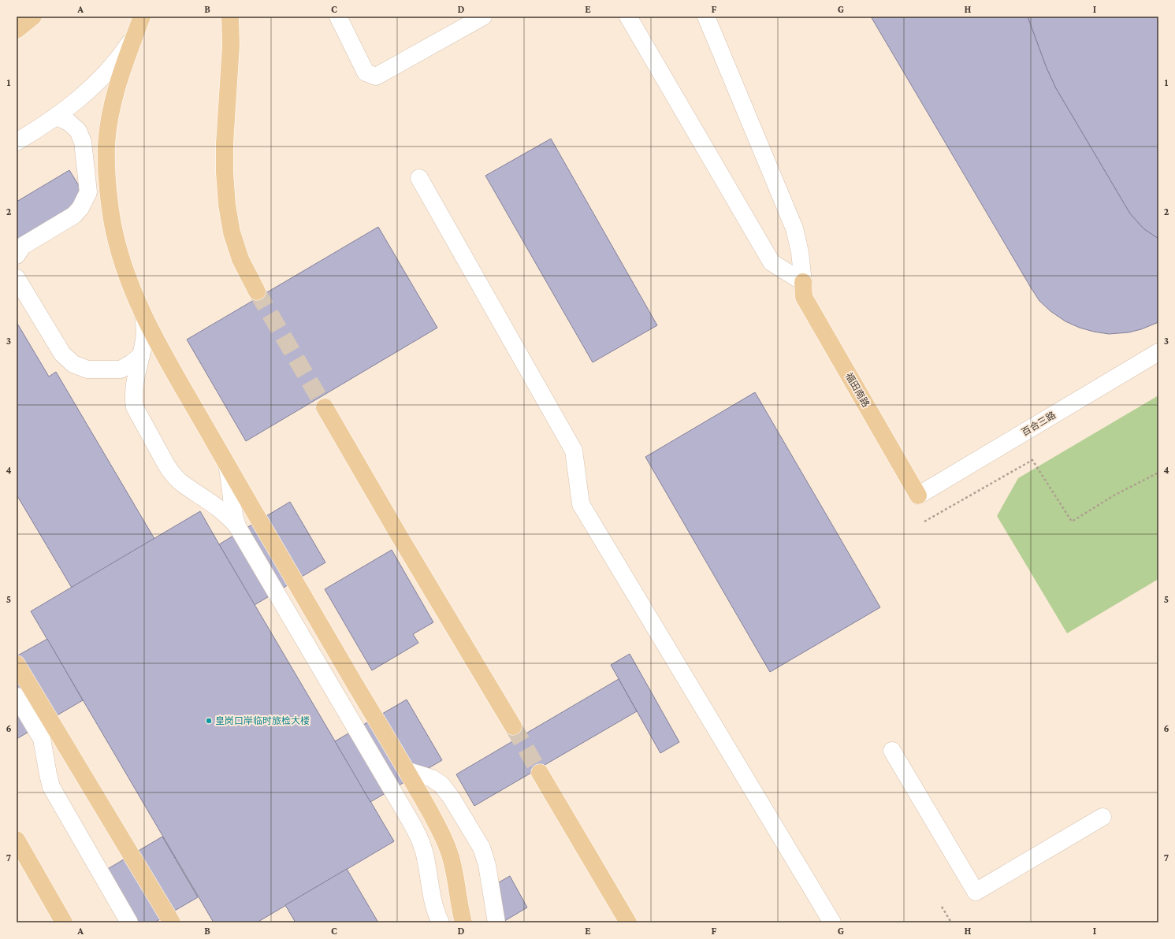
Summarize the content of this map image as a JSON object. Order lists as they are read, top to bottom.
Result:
{
  "streets": {
    "main road": ["福田南路"],
    "street": ["百合三路"]
  },
  "crossings": [
    ["福田南路", "百合三路"]
  ],
  "places": ["皇岗口岸临时旅检大楼"],
  "grid": {
    "columns": [
      "A",
      "B",
      "C",
      "D",
      "E",
      "F",
      "G",
      "H",
      "I"
    ],
    "rows": [
      "1",
      "2",
      "3",
      "4",
      "5",
      "6",
      "7"
    ]
  }
}
